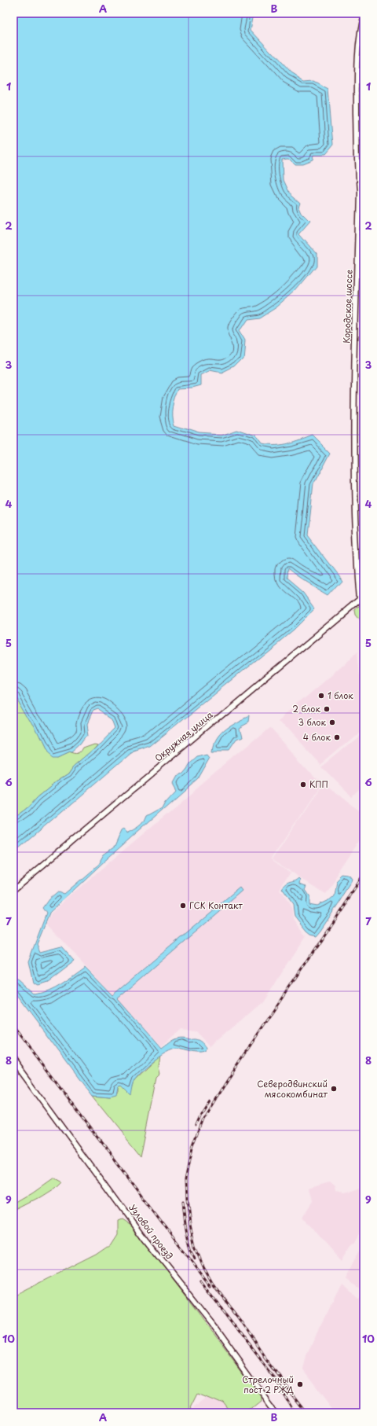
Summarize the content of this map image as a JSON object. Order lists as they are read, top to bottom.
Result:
{
  "streets": {
    "main road": ["Кородское шоссе", "Окружная улица", "Узловой проезд"]
  },
  "crossings": [
    ["Кородское шоссе", "Окружная улица"]
  ],
  "places": [
    "1 блок",
    "2 блок",
    "3 блок",
    "4 блок",
    "КПП",
    "ГСК Контакт",
    "Северодвинский мясокомбинат",
    "Стрелочный пост 2 РЖД"
  ],
  "grid": {
    "columns": ["A", "B"],
    "rows": [
      "1",
      "2",
      "3",
      "4",
      "5",
      "6",
      "7",
      "8",
      "9",
      "10"
    ]
  }
}
